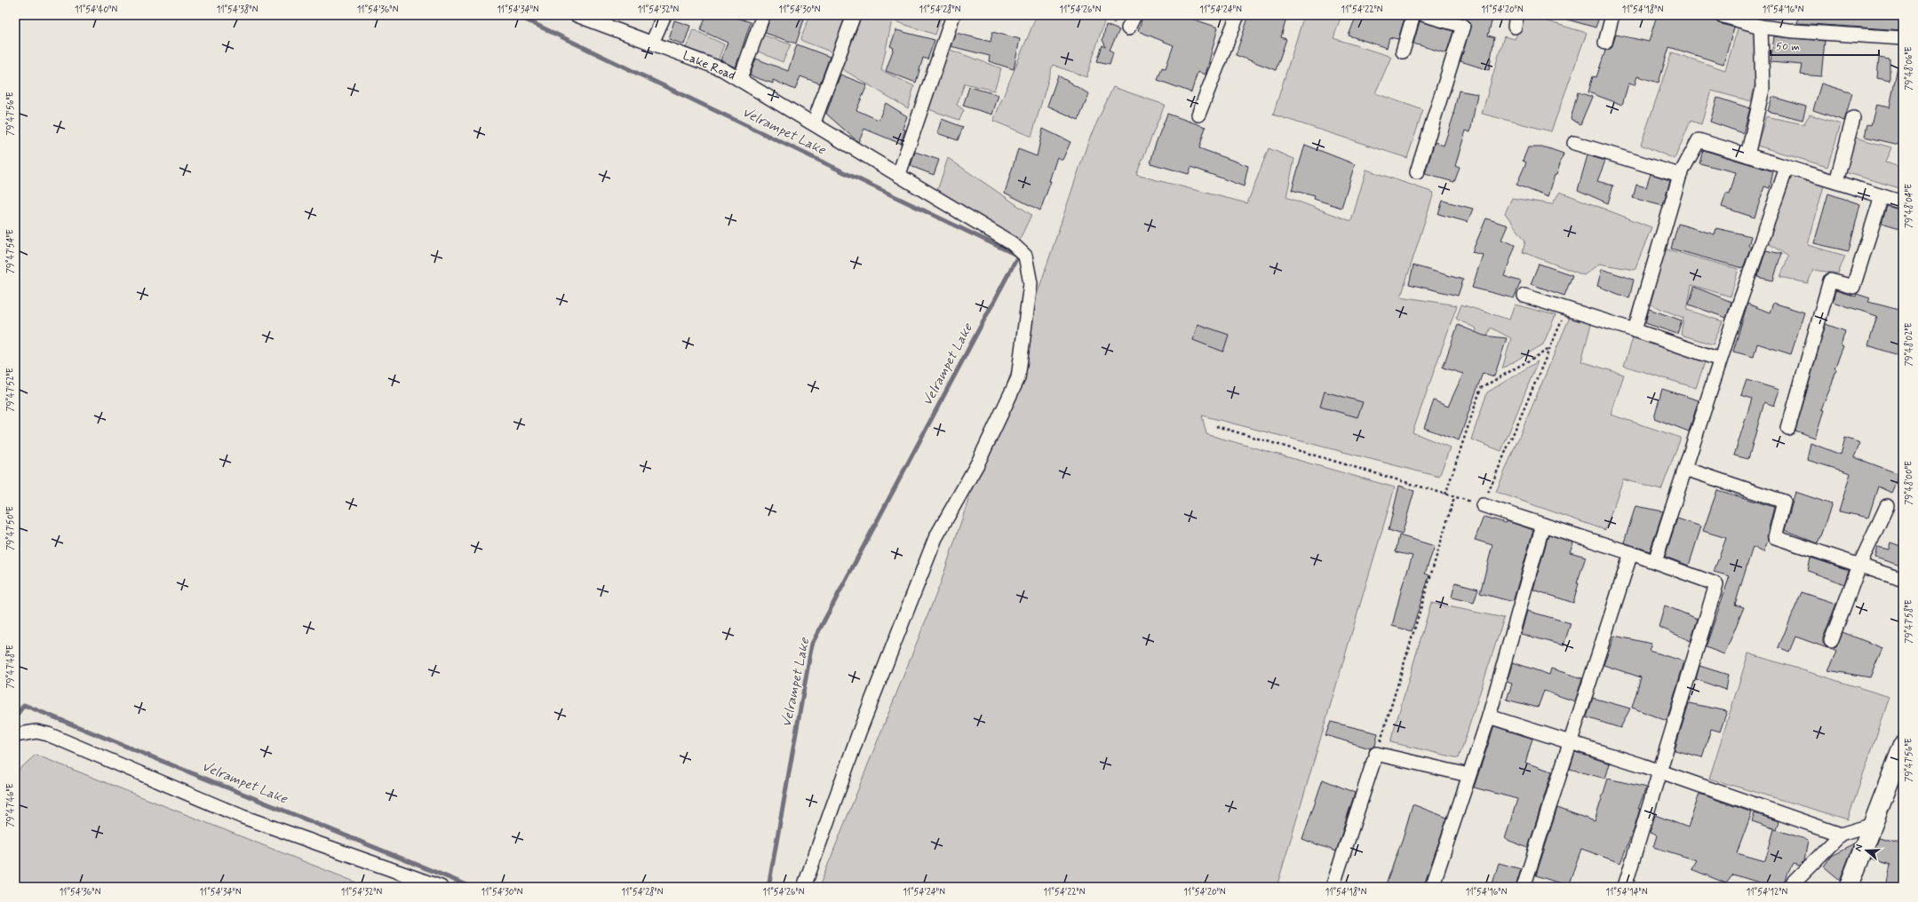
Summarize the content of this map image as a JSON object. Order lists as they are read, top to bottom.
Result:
{
  "streets": {
    "street": ["Lake Road"]
  },
  "water": ["Velrampet Lake"],
  "scale_bar": "50 m",
  "north": "left",
  "coordinates": [
    "11°54'40\"N",
    "11°54'38\"N",
    "11°54'36\"N",
    "11°54'34\"N",
    "11°54'32\"N",
    "11°54'30\"N",
    "11°54'28\"N",
    "11°54'26\"N",
    "11°54'24\"N",
    "11°54'22\"N",
    "11°54'20\"N",
    "11°54'18\"N",
    "11°54'16\"N",
    "79°48'06\"E",
    "79°47'56\"E",
    "79°48'04\"E",
    "79°47'54\"E",
    "79°48'02\"E",
    "79°47'52\"E",
    "79°48'00\"E",
    "79°47'50\"E",
    "79°47'58\"E",
    "79°47'48\"E",
    "79°47'46\"E",
    "11°54'14\"N",
    "11°54'12\"N"
  ]
}
